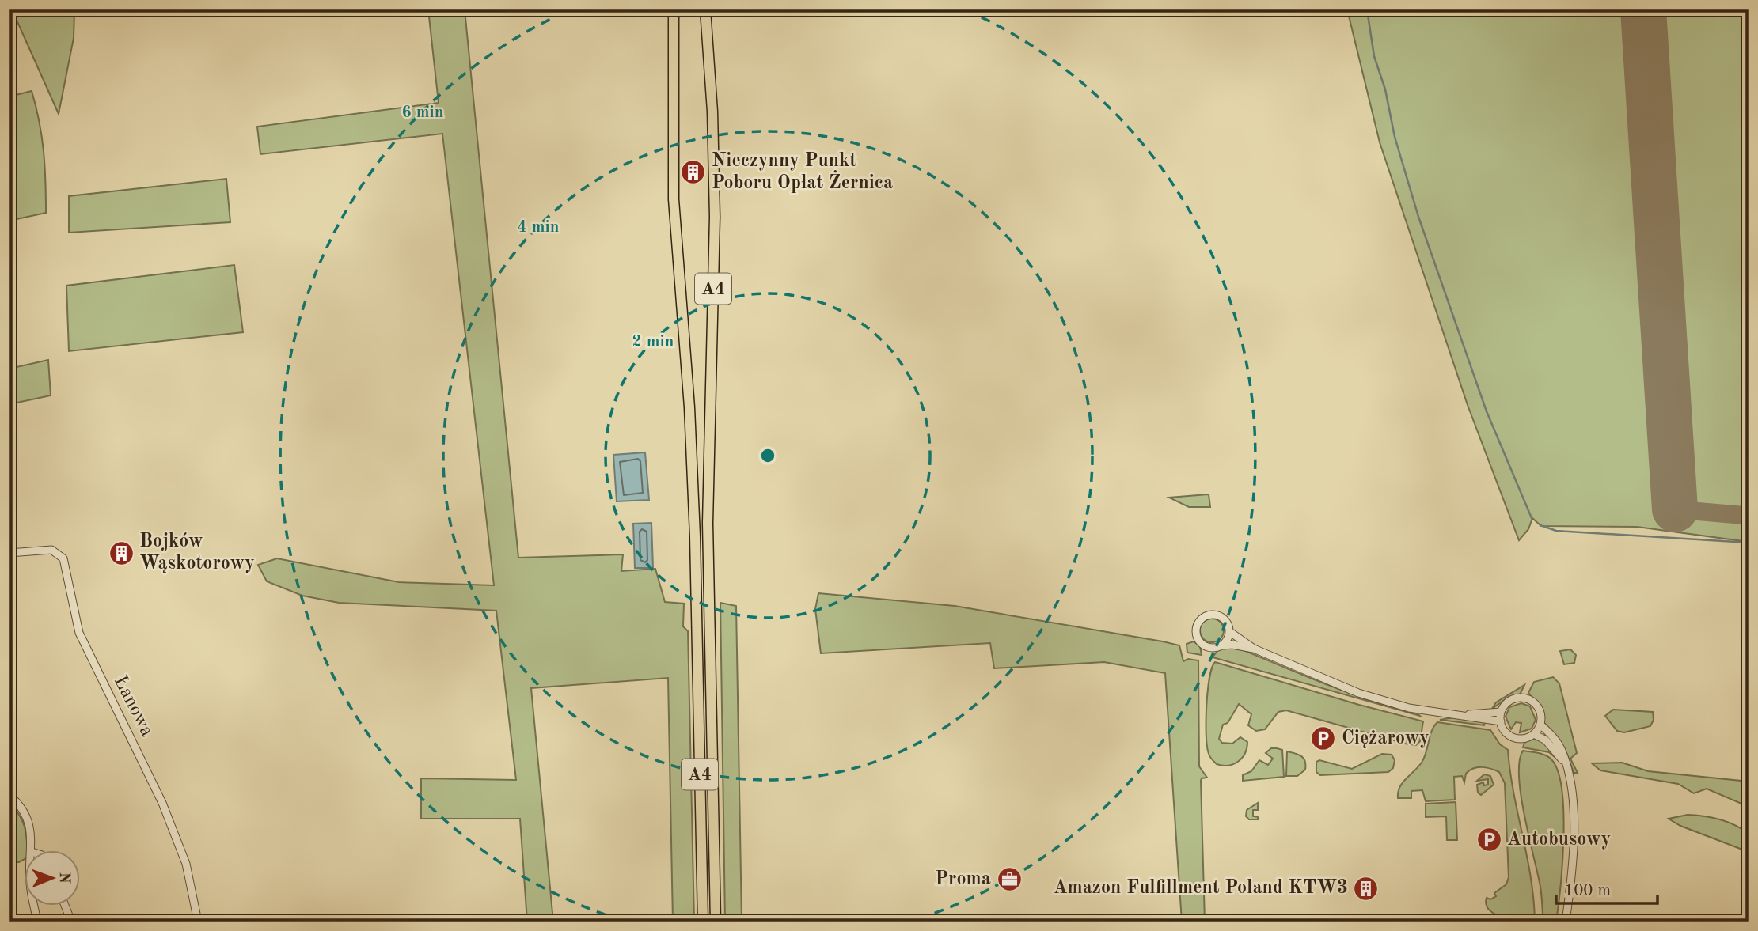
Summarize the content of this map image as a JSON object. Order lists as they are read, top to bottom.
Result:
{
  "streets": {
    "highway": ["A4"],
    "street": ["Łanowa"]
  },
  "places": {
    "building": ["Nieczynny Punkt Poboru Opłat Żernica", "Bojków Wąskotorowy", "Amazon Fulfillment Poland KTW3"],
    "parking": ["Ciężarowy", "Autobusowy"],
    "office": ["Proma"]
  },
  "scale_bar": "100 m",
  "north": "right",
  "rings": ["6 min", "4 min", "2 min"]
}
